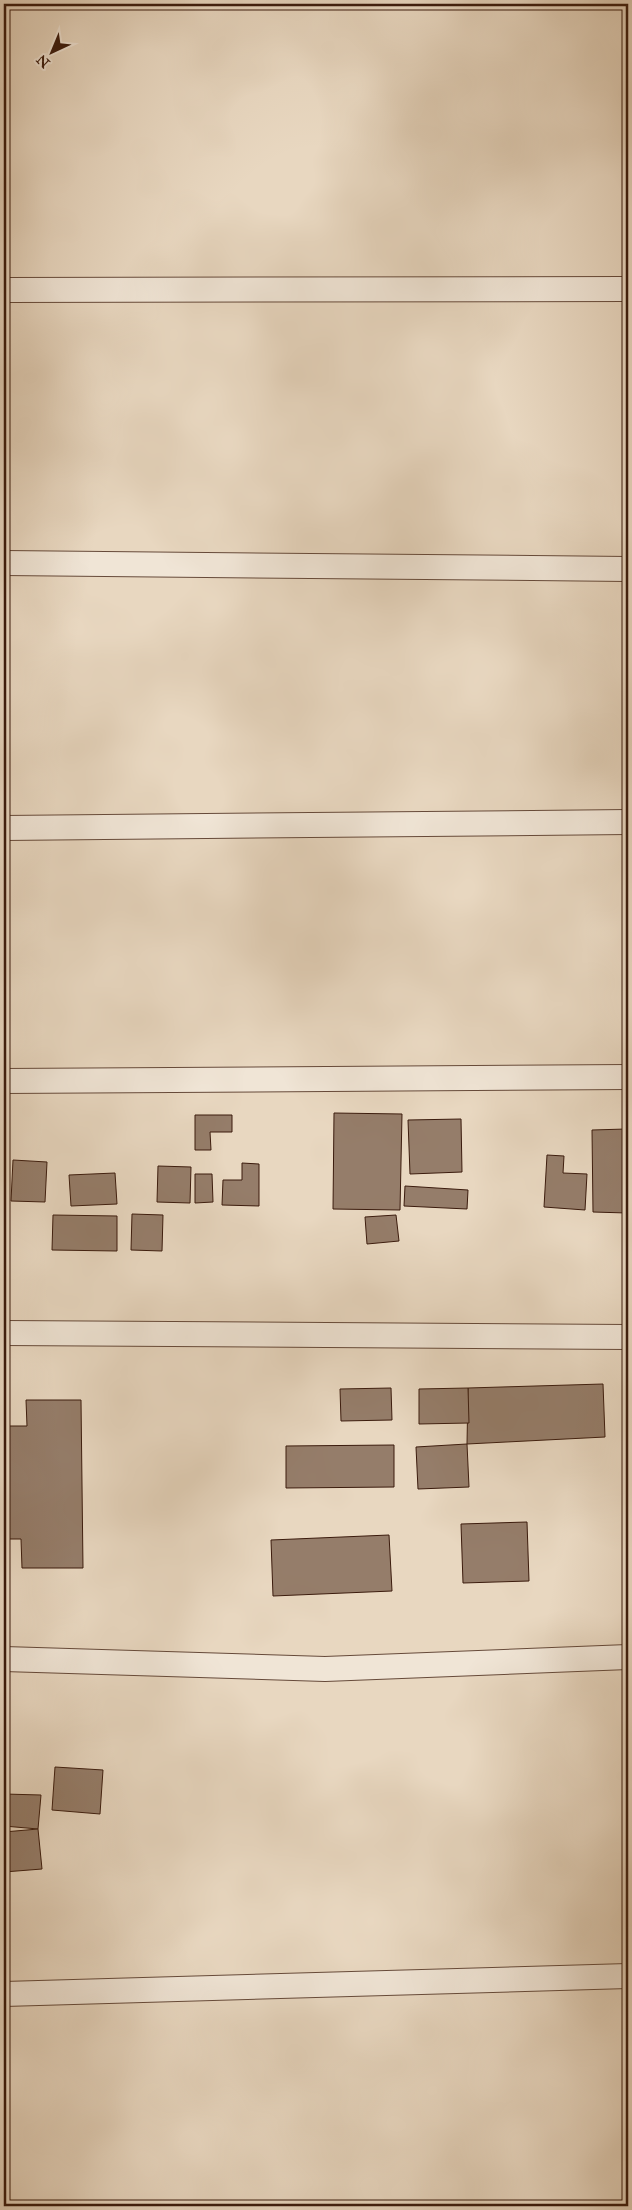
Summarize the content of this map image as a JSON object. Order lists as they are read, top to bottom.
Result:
{
  "north": "bottom left"
}
